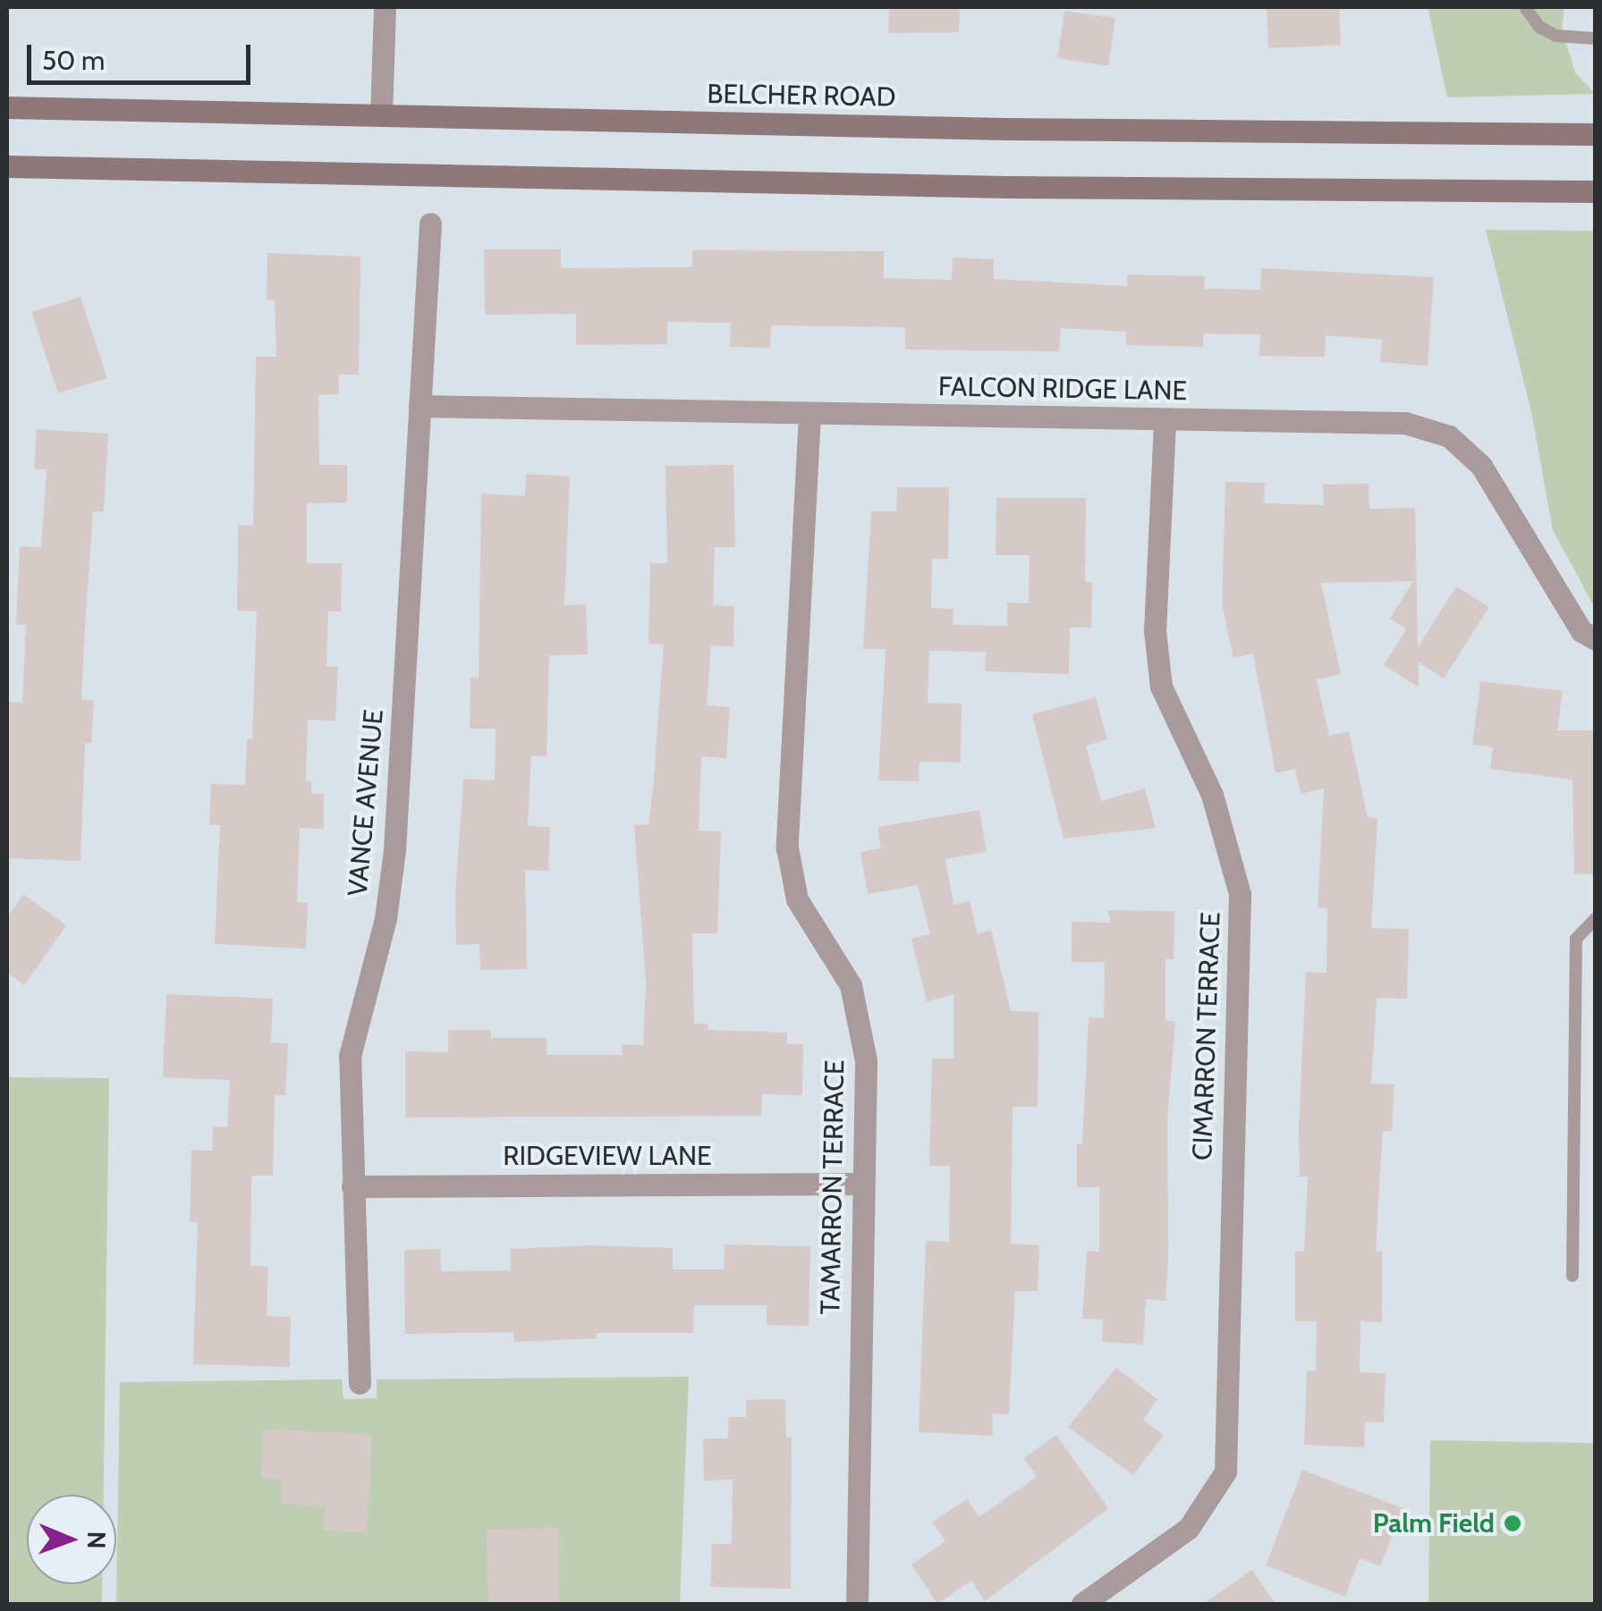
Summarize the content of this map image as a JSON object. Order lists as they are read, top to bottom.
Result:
{
  "streets": {
    "main road": ["BELCHER ROAD"],
    "street": [
      "FALCON RIDGE LANE",
      "VANCE AVENUE",
      "CIMARRON TERRACE",
      "RIDGEVIEW LANE",
      "TAMARRON TERRACE"
    ]
  },
  "crossings": [
    ["FALCON RIDGE LANE", "VANCE AVENUE"],
    ["FALCON RIDGE LANE", "CIMARRON TERRACE"],
    ["FALCON RIDGE LANE", "TAMARRON TERRACE"],
    ["VANCE AVENUE", "RIDGEVIEW LANE"],
    ["RIDGEVIEW LANE", "TAMARRON TERRACE"]
  ],
  "places": ["Palm Field"],
  "scale_bar": "50 m",
  "north": "right"
}
